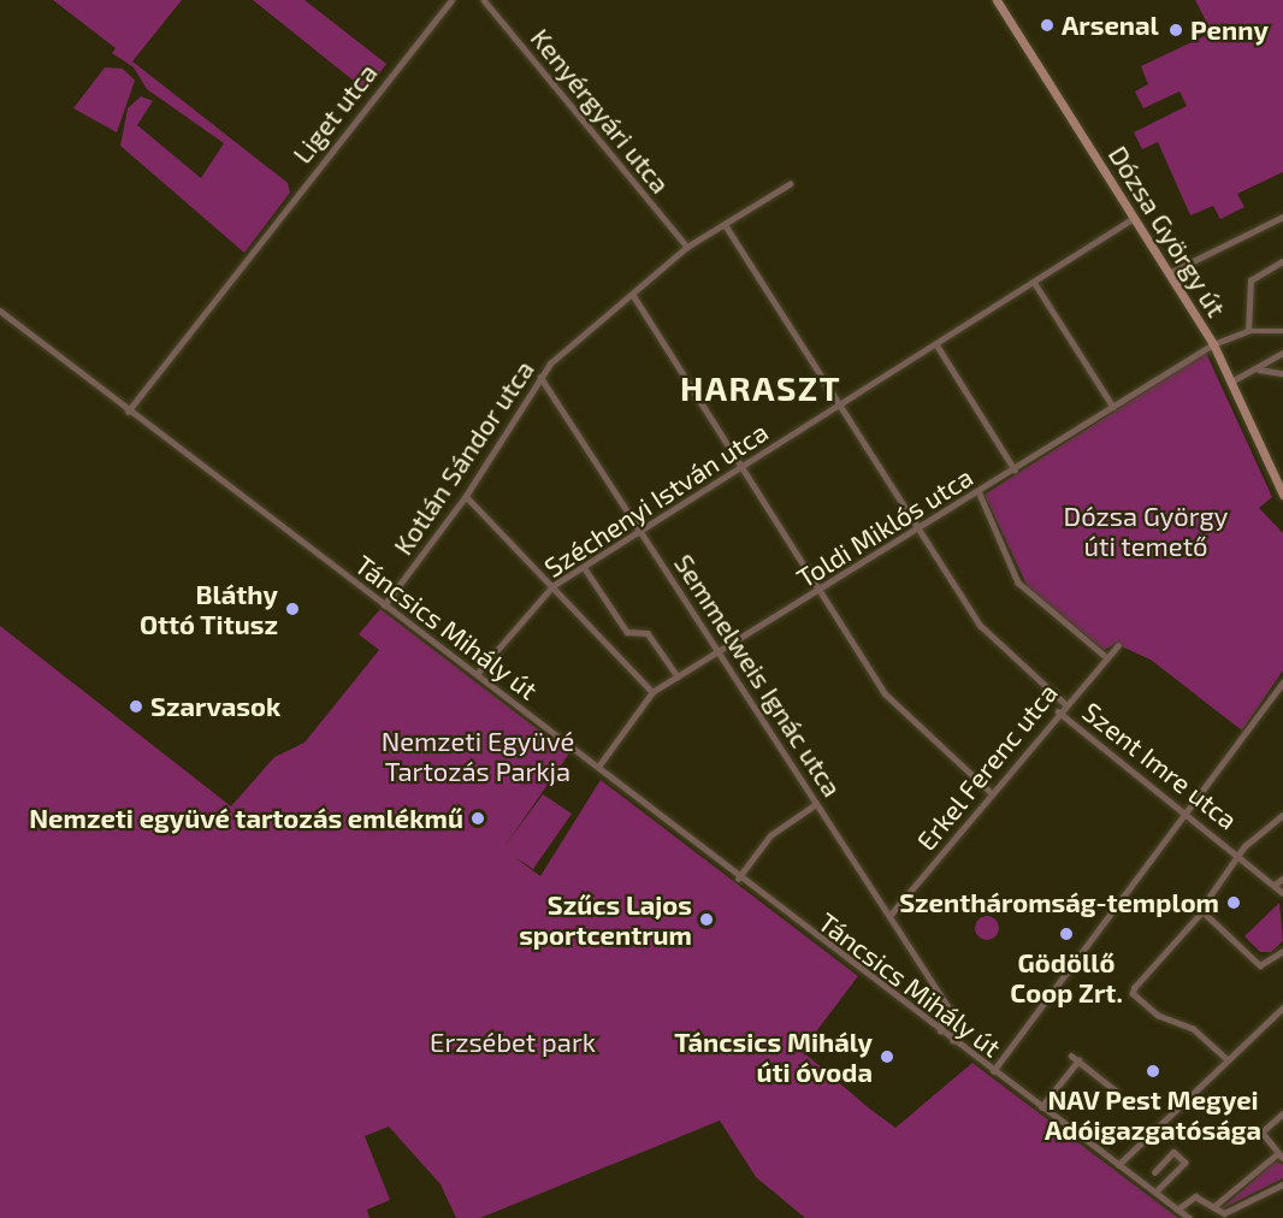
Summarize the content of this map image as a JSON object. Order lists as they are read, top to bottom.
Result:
{
  "streets": {
    "main road": ["Dózsa György út"],
    "street": [
      "Kenyérgyári utca",
      "Liget utca",
      "Kotlán Sándor utca",
      "Széchenyi István utca",
      "Toldi Miklós utca",
      "Táncsics Mihály út",
      "Semmelweis Ignác utca",
      "Szent Imre utca",
      "Erkel Ferenc utca"
    ]
  },
  "crossings": [
    ["Kenyérgyári utca", "Kotlán Sándor utca"],
    ["Liget utca", "Táncsics Mihály út"],
    ["Dózsa György út", "Széchenyi István utca"],
    ["Dózsa György út", "Toldi Miklós utca"],
    ["Kotlán Sándor utca", "Táncsics Mihály út"],
    ["Kotlán Sándor utca", "Semmelweis Ignác utca"],
    ["Széchenyi István utca", "Táncsics Mihály út"],
    ["Széchenyi István utca", "Semmelweis Ignác utca"],
    ["Toldi Miklós utca", "Táncsics Mihály út"],
    ["Toldi Miklós utca", "Semmelweis Ignác utca"],
    ["Táncsics Mihály út", "Semmelweis Ignác utca"],
    ["Semmelweis Ignác utca", "Erkel Ferenc utca"],
    ["Szent Imre utca", "Erkel Ferenc utca"]
  ],
  "districts": ["HARASZT"],
  "parks": ["Dózsa György úti temető", "Nemzeti Együvé Tartozás Parkja", "Erzsébet park"],
  "places": [
    "Arsenal",
    "Penny",
    "Bláthy Ottó Titusz",
    "Szarvasok",
    "Nemzeti együvé tartozás emlékmű",
    "Szentháromság-templom",
    "Szűcs Lajos sportcentrum",
    "Gödöllő Coop Zrt.",
    "Táncsics Mihály úti óvoda",
    "NAV Pest Megyei Adóigazgatósága"
  ]
}
